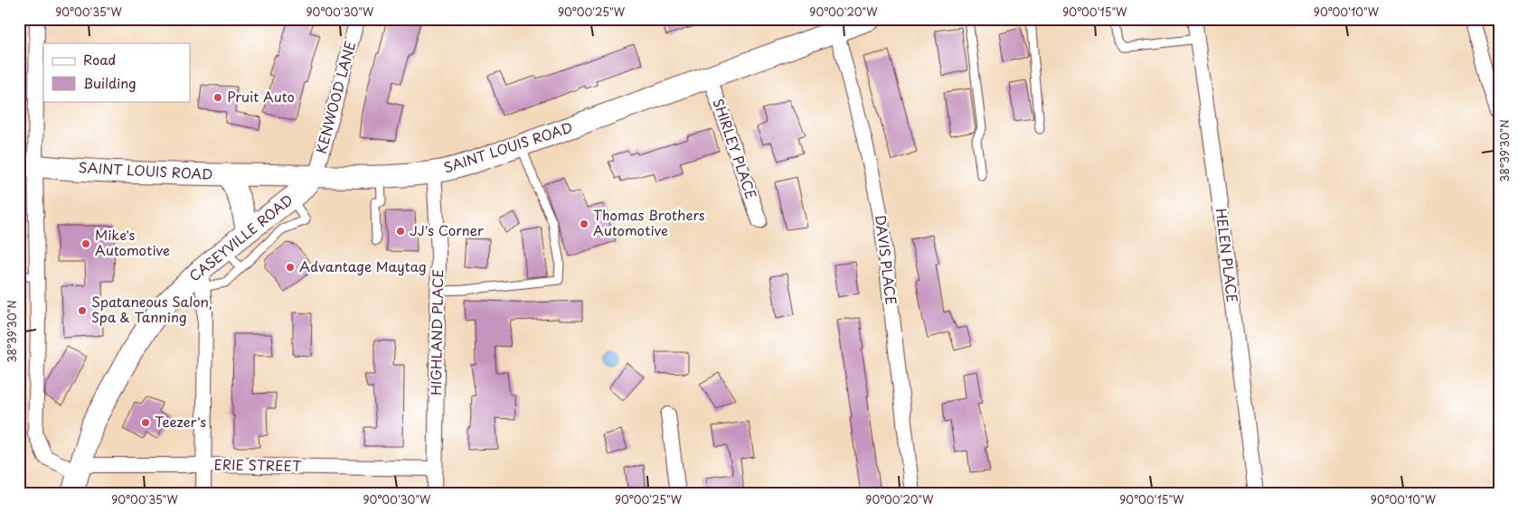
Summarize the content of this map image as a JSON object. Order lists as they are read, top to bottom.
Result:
{
  "streets": {
    "street": [
      "KENWOOD LANE",
      "SAINT LOUIS ROAD",
      "SHIRLEY PLACE",
      "CASEYVILLE ROAD",
      "HELEN PLACE",
      "DAVIS PLACE",
      "HIGHLAND PLACE",
      "ERIE STREET"
    ]
  },
  "crossings": [
    ["KENWOOD LANE", "SAINT LOUIS ROAD"],
    ["KENWOOD LANE", "CASEYVILLE ROAD"],
    ["SAINT LOUIS ROAD", "SHIRLEY PLACE"],
    ["SAINT LOUIS ROAD", "CASEYVILLE ROAD"],
    ["SAINT LOUIS ROAD", "DAVIS PLACE"],
    ["SAINT LOUIS ROAD", "HIGHLAND PLACE"],
    ["CASEYVILLE ROAD", "ERIE STREET"],
    ["HIGHLAND PLACE", "ERIE STREET"]
  ],
  "places": [
    "Pruit Auto",
    "Thomas Brothers Automotive",
    "JJ's Corner",
    "Mike's Automotive",
    "Advantage Maytag",
    "Spataneous Salon, Spa & Tanning",
    "Teezer's"
  ],
  "legend": ["Road", "Building"],
  "coordinates": [
    "90°00'35\"W",
    "90°00'30\"W",
    "90°00'25\"W",
    "90°00'20\"W",
    "90°00'15\"W",
    "90°00'10\"W",
    "38°39'30\"N"
  ]
}
